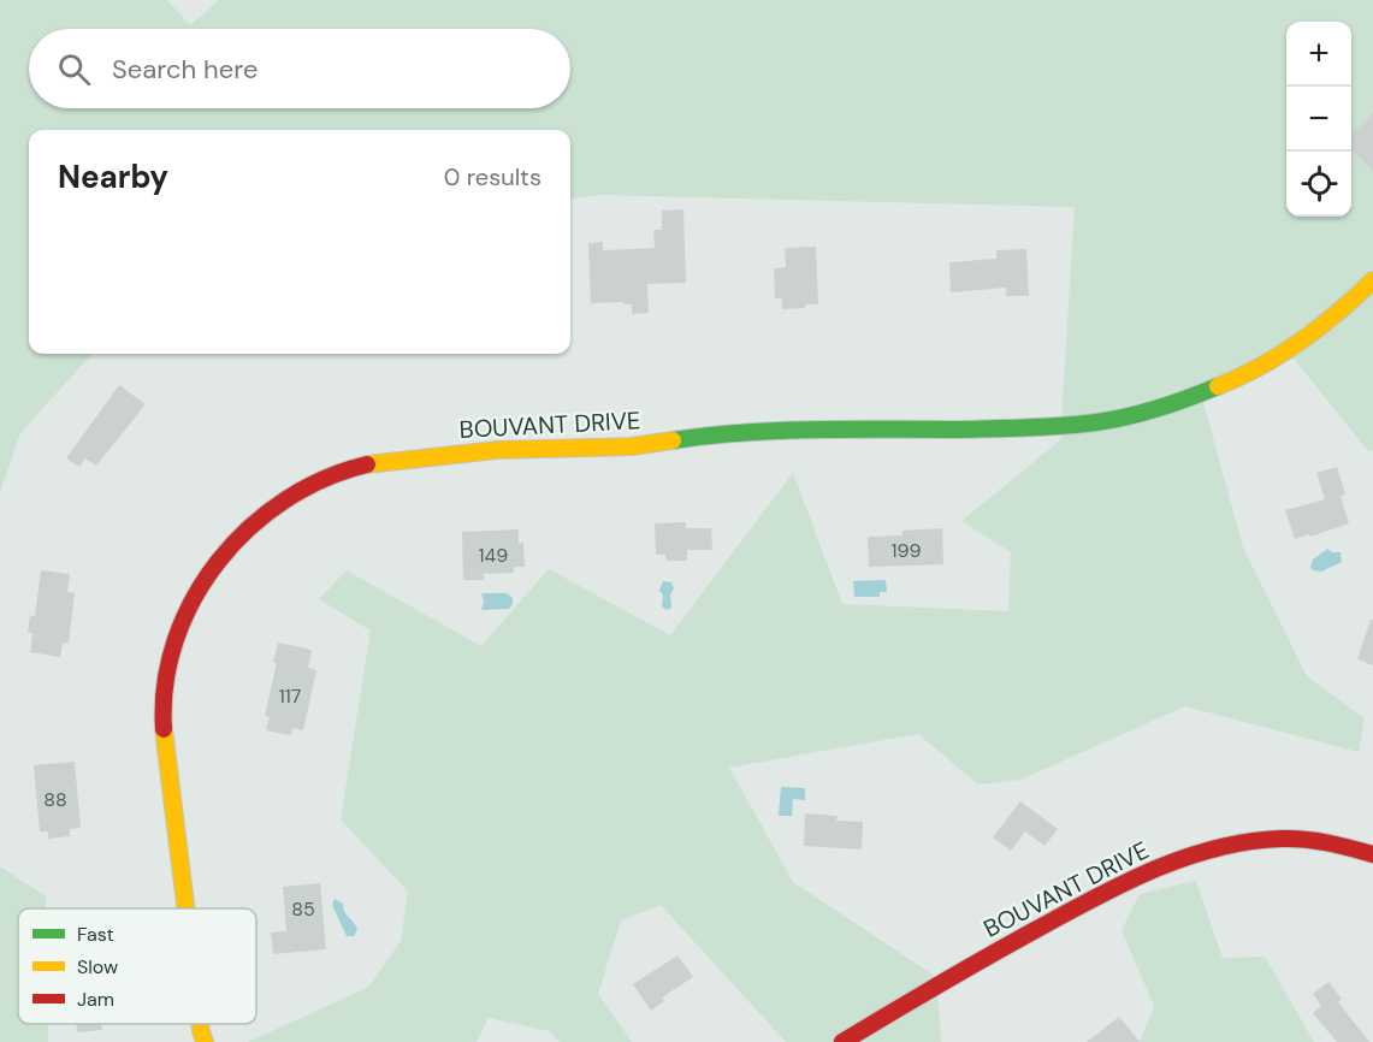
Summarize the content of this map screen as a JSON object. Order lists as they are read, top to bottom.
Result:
{
  "streets": {
    "street": ["BOUVANT DRIVE"]
  },
  "house_numbers": [
    "199",
    "149",
    "117",
    "88",
    "85"
  ],
  "legend": ["Fast", "Slow", "Jam"],
  "page": {
    "map_buttons": ["+", "−"],
    "search": "Search here",
    "heading": ["Nearby", "0 results"]
  }
}
